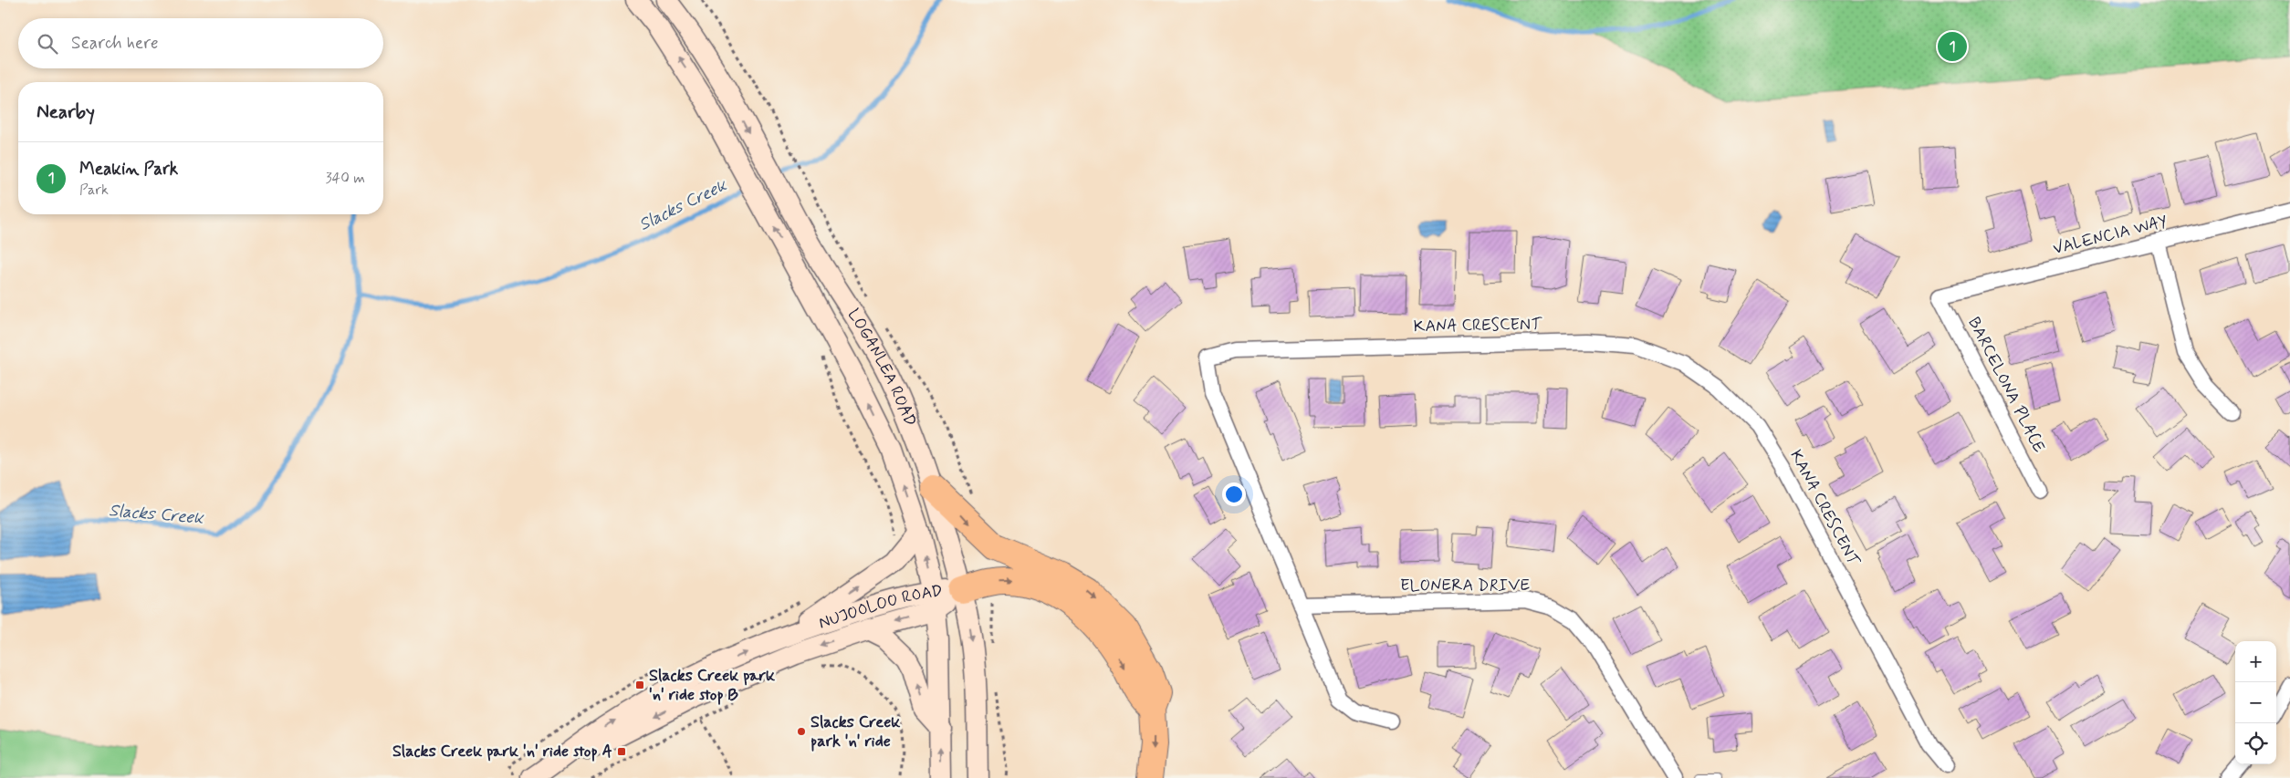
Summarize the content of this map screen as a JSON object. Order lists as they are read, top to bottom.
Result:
{
  "streets": {
    "main road": ["LOGANLEA ROAD", "NUJOOLOO ROAD"],
    "street": [
      "VALENCIA WAY",
      "KANA CRESCENT",
      "BARCELONA PLACE",
      "ELONERA DRIVE"
    ]
  },
  "crossings": [
    ["VALENCIA WAY", "BARCELONA PLACE"],
    ["KANA CRESCENT", "ELONERA DRIVE"],
    ["LOGANLEA ROAD", "NUJOOLOO ROAD"]
  ],
  "water": ["Slacks Creek"],
  "places": {
    "transit": ["Slacks Creek park 'n' ride stop B", "Slacks Creek park 'n' ride stop A"],
    "other": ["Slacks Creek park 'n' ride"]
  },
  "page": {
    "search": "Search here",
    "pins": "1",
    "heading": "Nearby",
    "list": [
      {
        "mark": "1",
        "name": "Meakin Park",
        "note": "Park",
        "value": "340 m"
      }
    ],
    "map_buttons": ["+", "−"]
  }
}
